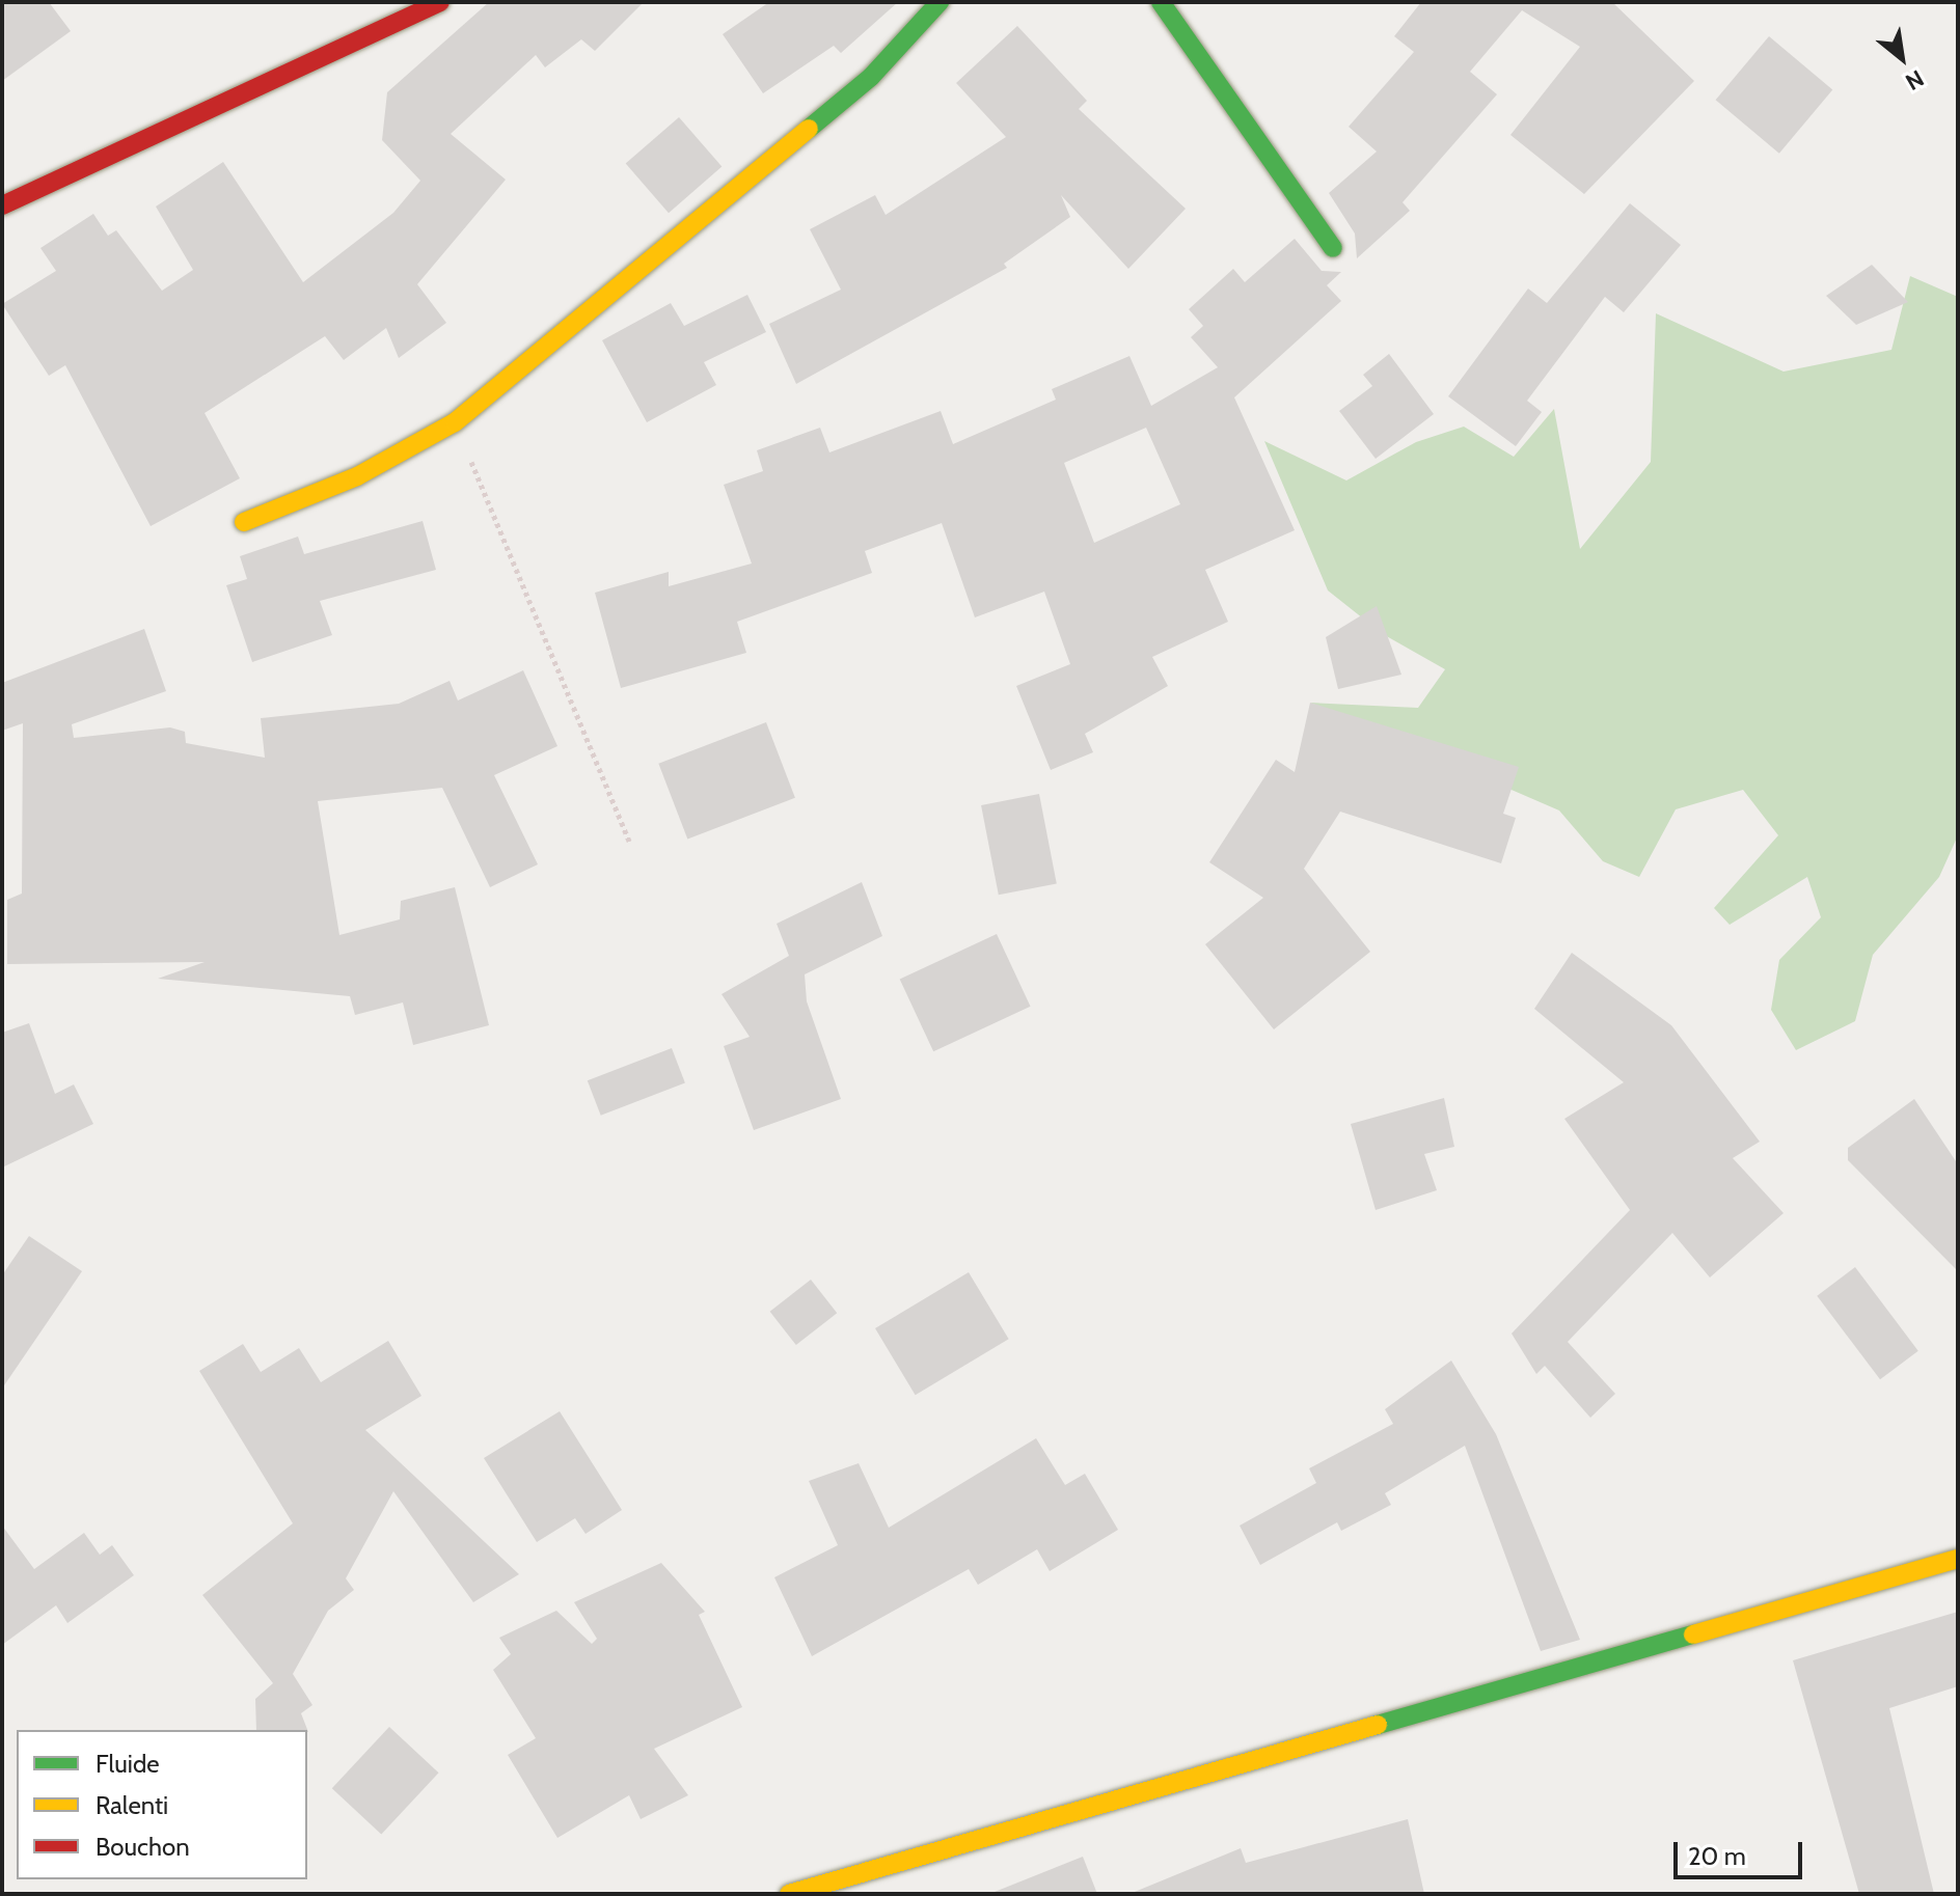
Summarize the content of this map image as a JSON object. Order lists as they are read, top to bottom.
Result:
{
  "legend": ["Fluide", "Ralenti", "Bouchon"],
  "scale_bar": "20 m",
  "north": "bottom right"
}
